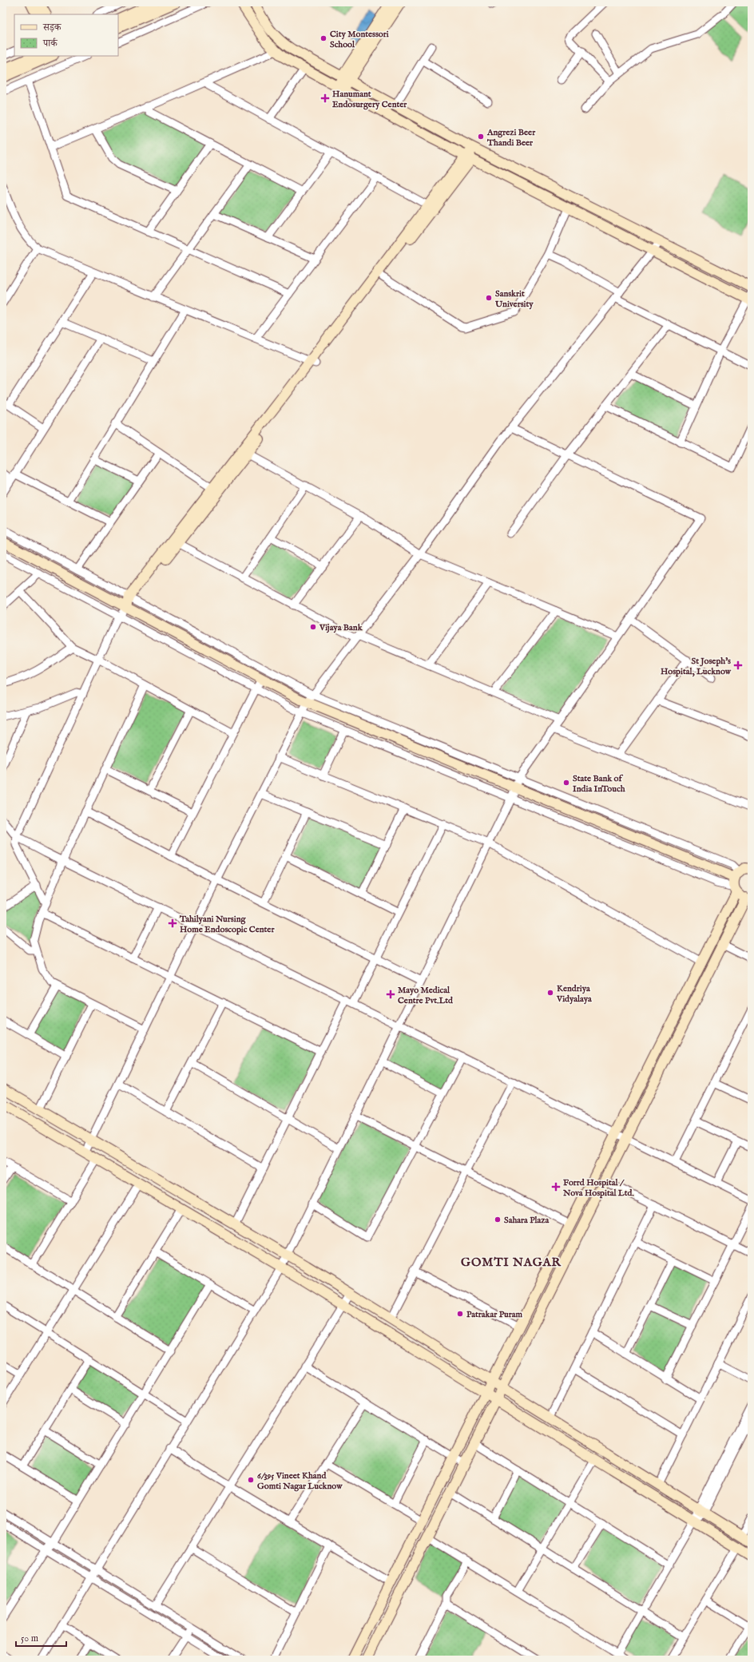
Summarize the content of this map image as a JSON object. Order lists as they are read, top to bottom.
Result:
{
  "districts": ["GOMTI NAGAR"],
  "places": {
    "other": [
      "City Montessori School",
      "Angrezi Beer Thandi Beer",
      "Sanskrit University",
      "Vijaya Bank",
      "State Bank of India InTouch",
      "Kendriya Vidyalaya",
      "Sahara Plaza",
      "Patrakar Puram",
      "6/395 Vineet Khand Gomti Nagar Lucknow"
    ],
    "health": [
      "Hanumant Endosurgery Center",
      "St Joseph's Hospital, Lucknow",
      "Tahilyani Nursing Home Endoscopic Center",
      "Mayo Medical Centre Pvt.Ltd",
      "Forrd Hospital / Nova Hospital Ltd."
    ]
  },
  "legend": ["सड़क", "पार्क"],
  "scale_bar": "50 m"
}
